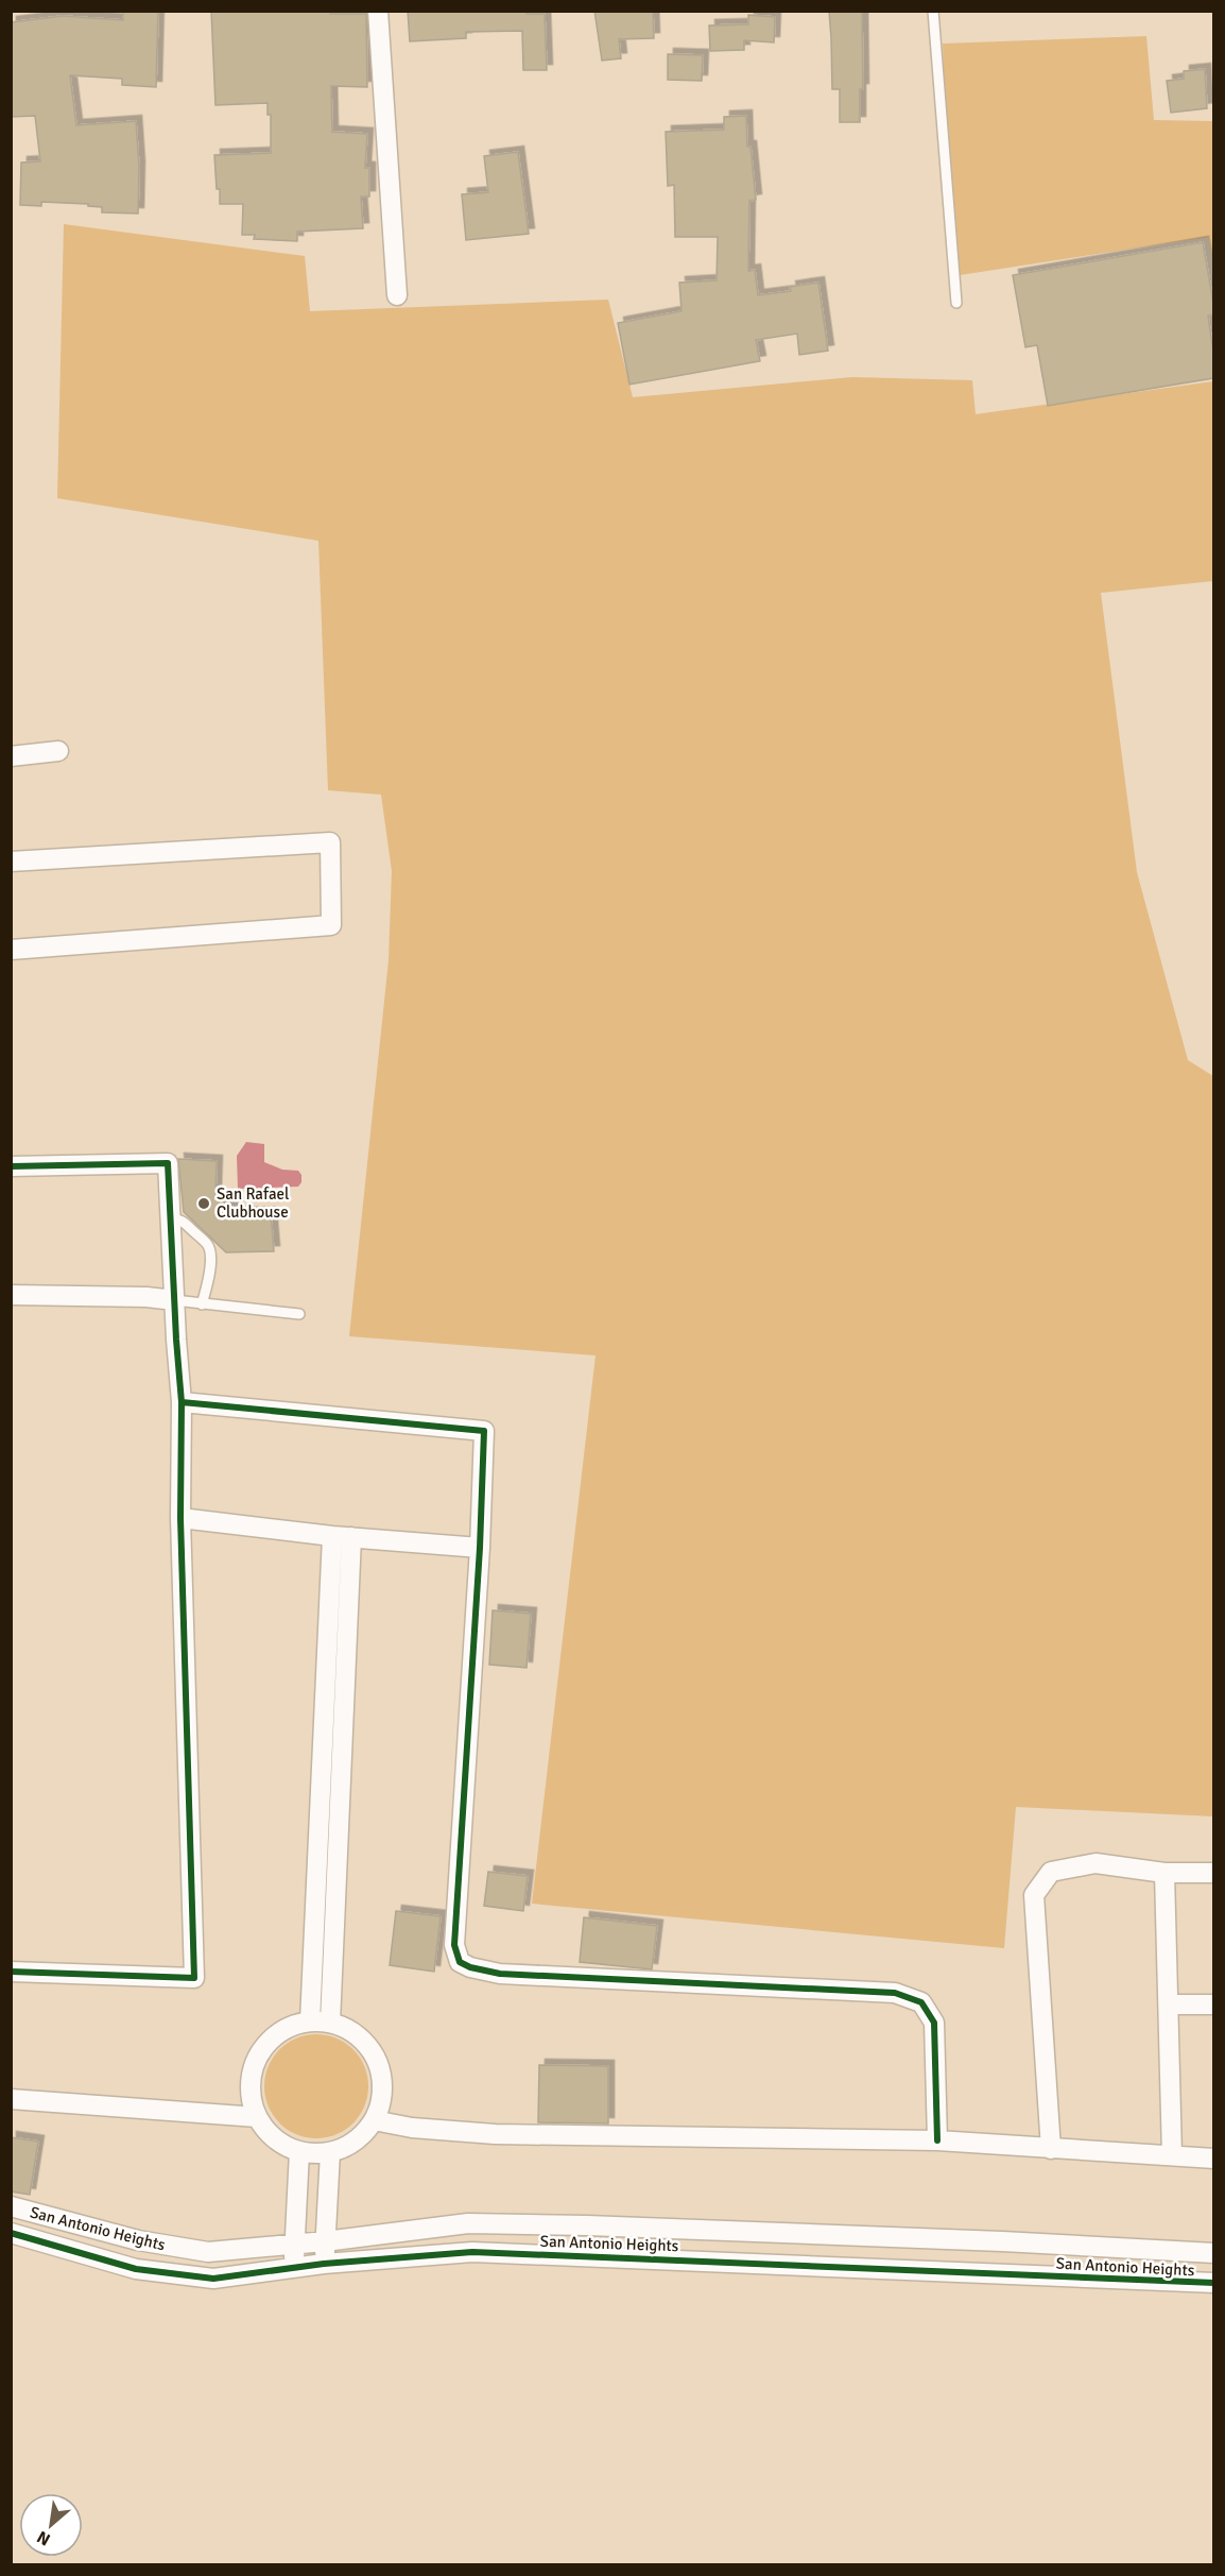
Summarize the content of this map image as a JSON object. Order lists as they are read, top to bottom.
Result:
{
  "streets": {
    "street": ["San Antonio Heights"]
  },
  "places": ["San Rafael Clubhouse"],
  "north": "bottom left"
}
